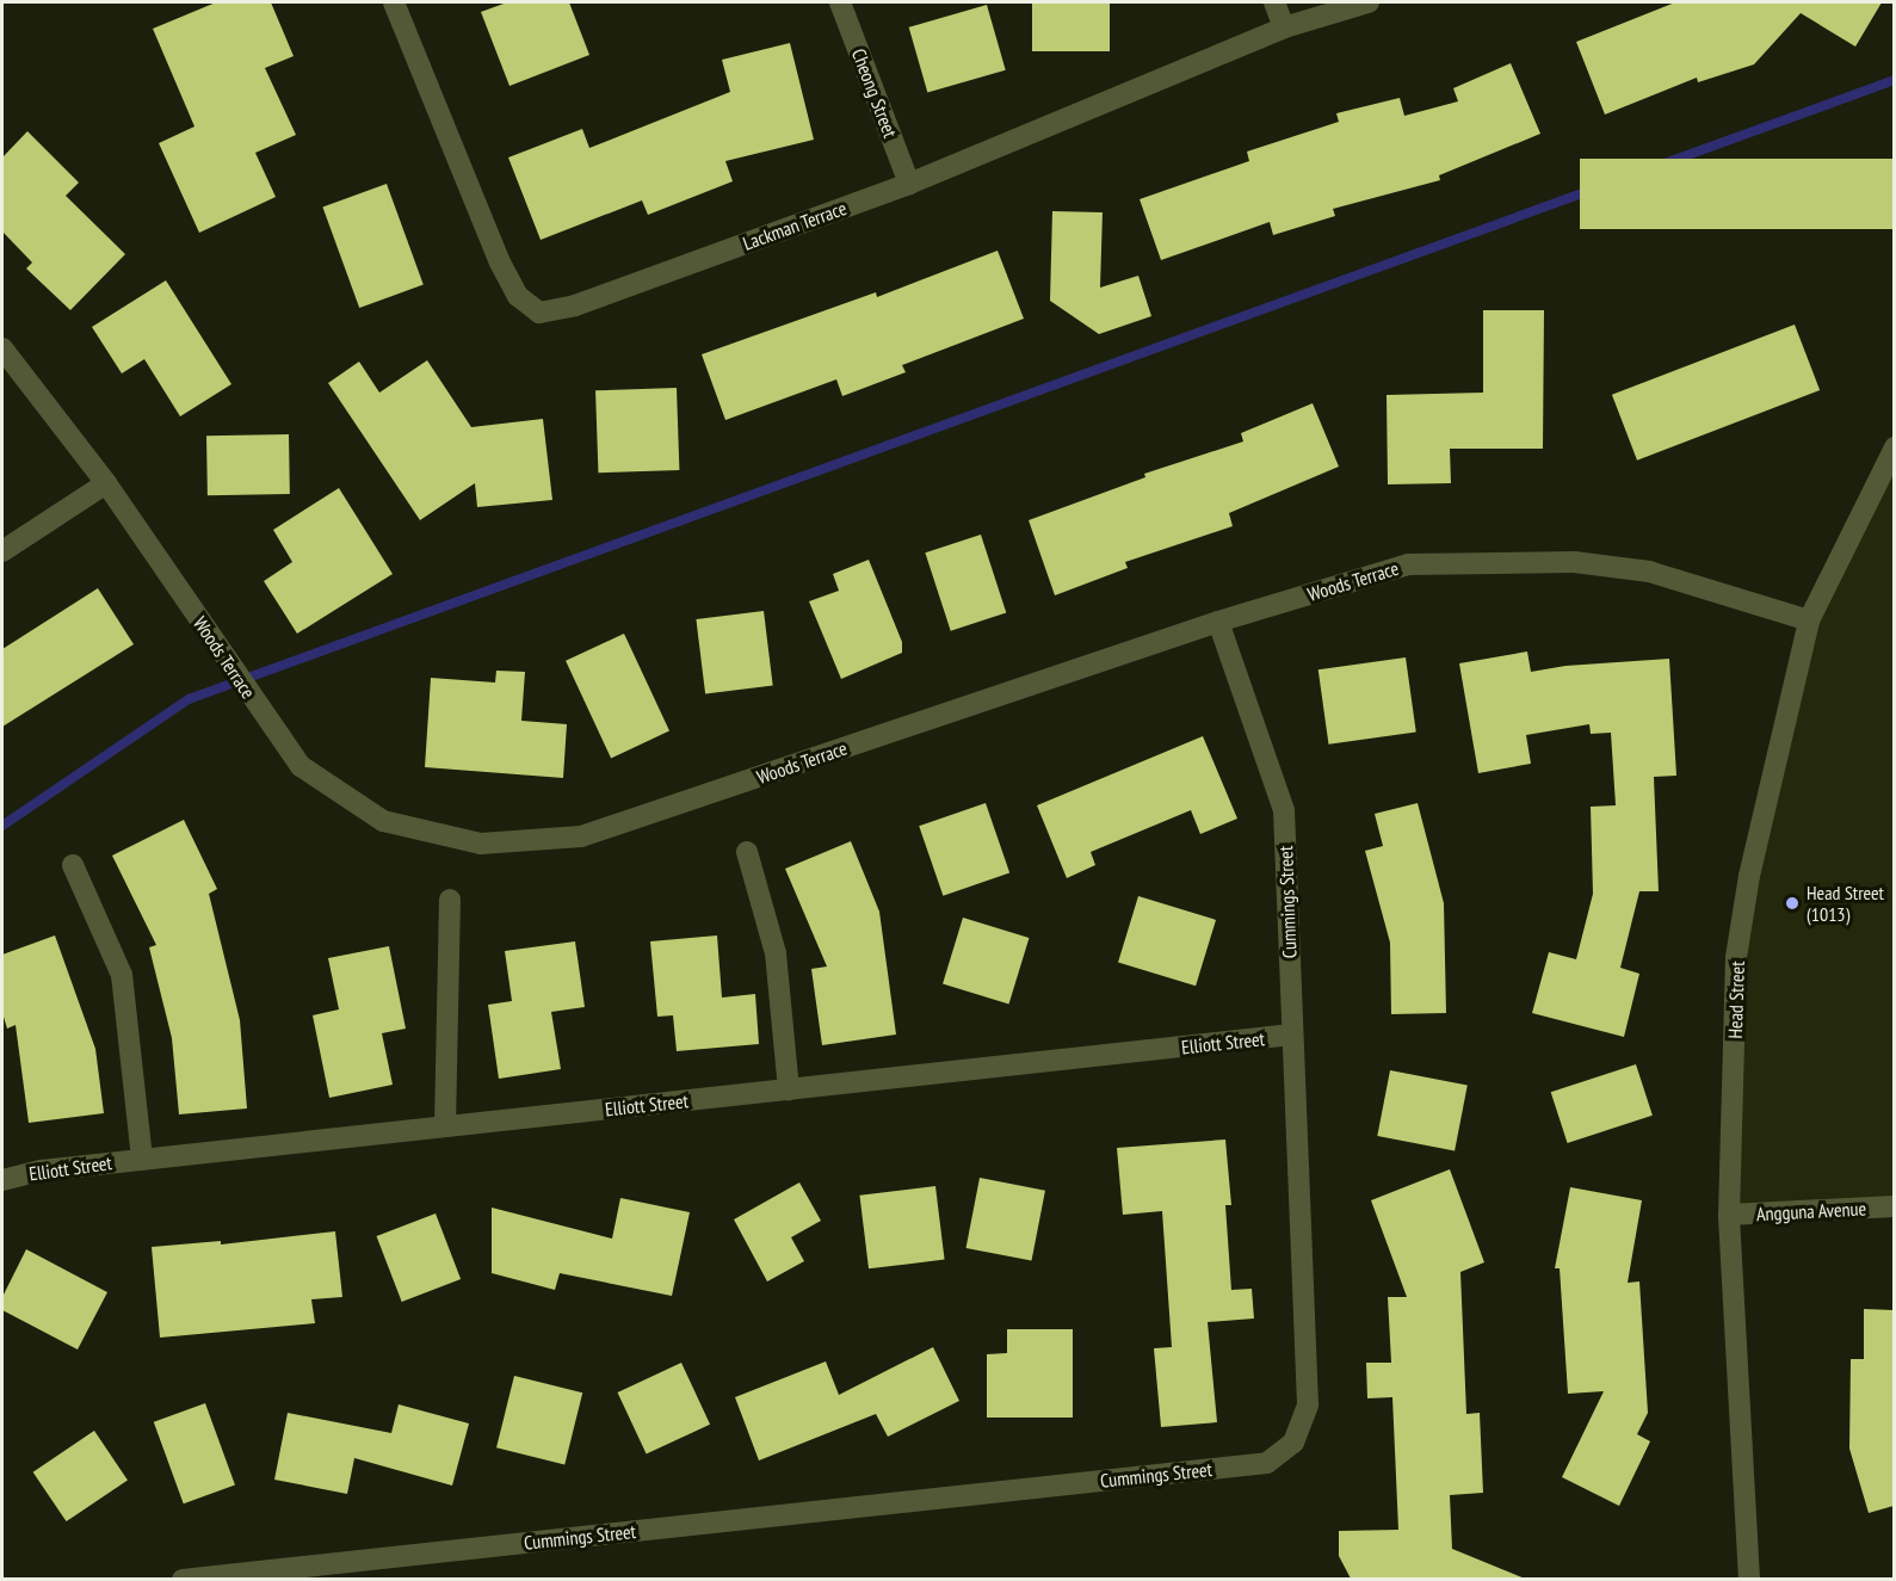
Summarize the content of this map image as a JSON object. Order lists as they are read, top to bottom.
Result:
{
  "streets": {
    "street": [
      "Cheong Street",
      "Lackman Terrace",
      "Woods Terrace",
      "Cummings Street",
      "Head Street",
      "Elliott Street",
      "Angguna Avenue"
    ]
  },
  "crossings": [
    ["Cheong Street", "Lackman Terrace"],
    ["Woods Terrace", "Cummings Street"],
    ["Woods Terrace", "Head Street"],
    ["Cummings Street", "Elliott Street"],
    ["Head Street", "Angguna Avenue"]
  ],
  "places": ["Head Street (1013)"]
}
